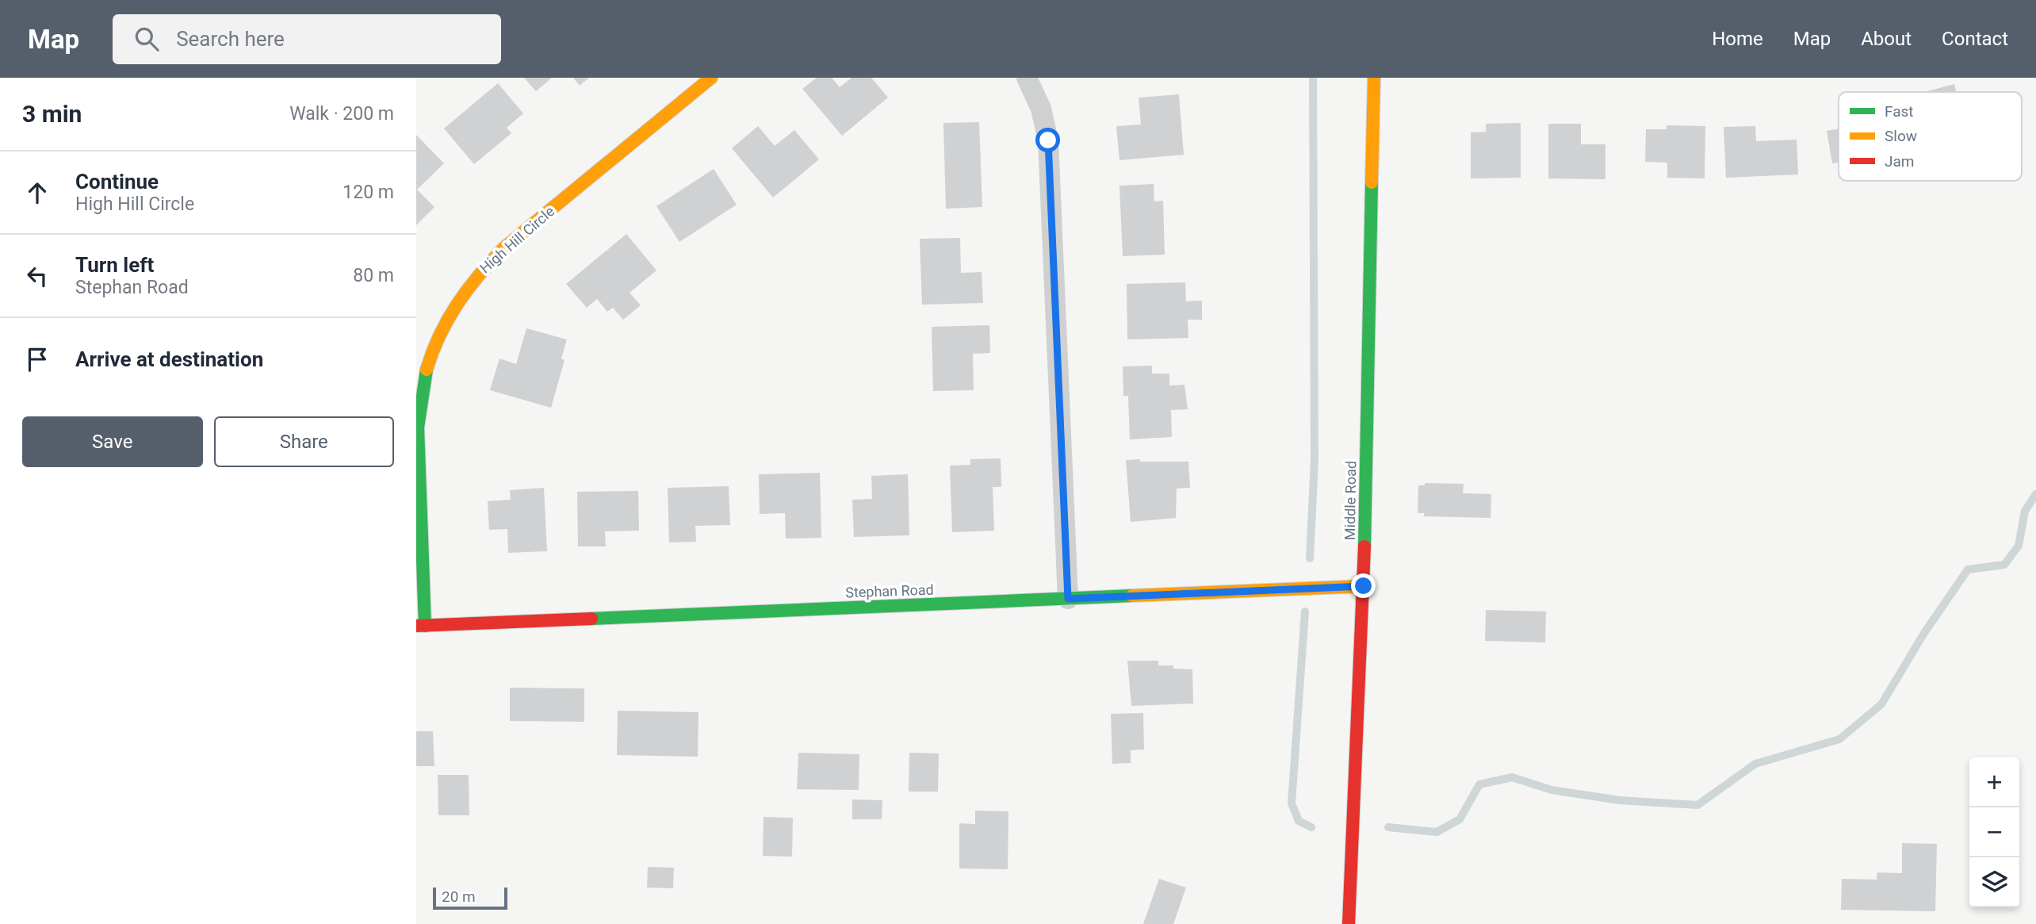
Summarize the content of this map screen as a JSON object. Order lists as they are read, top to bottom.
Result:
{
  "streets": {
    "street": ["High Hill Circle", "Middle Road", "Stephan Road"]
  },
  "crossings": [
    ["High Hill Circle", "Stephan Road"],
    ["Middle Road", "Stephan Road"]
  ],
  "legend": ["Fast", "Slow", "Jam"],
  "scale_bar": "20 m",
  "page": {
    "header": "Map",
    "search": "Search here",
    "nav": [
      "Home",
      "Map",
      "About",
      "Contact"
    ],
    "heading": ["3 min", "Walk · 200 m"],
    "list": [
      ["Continue", "High Hill Circle", "120 m"],
      ["Turn left", "Stephan Road", "80 m"],
      "Arrive at destination"
    ],
    "buttons": ["Save", "Share"],
    "map_buttons": ["+", "−"],
    "scale": "20 m"
  }
}
